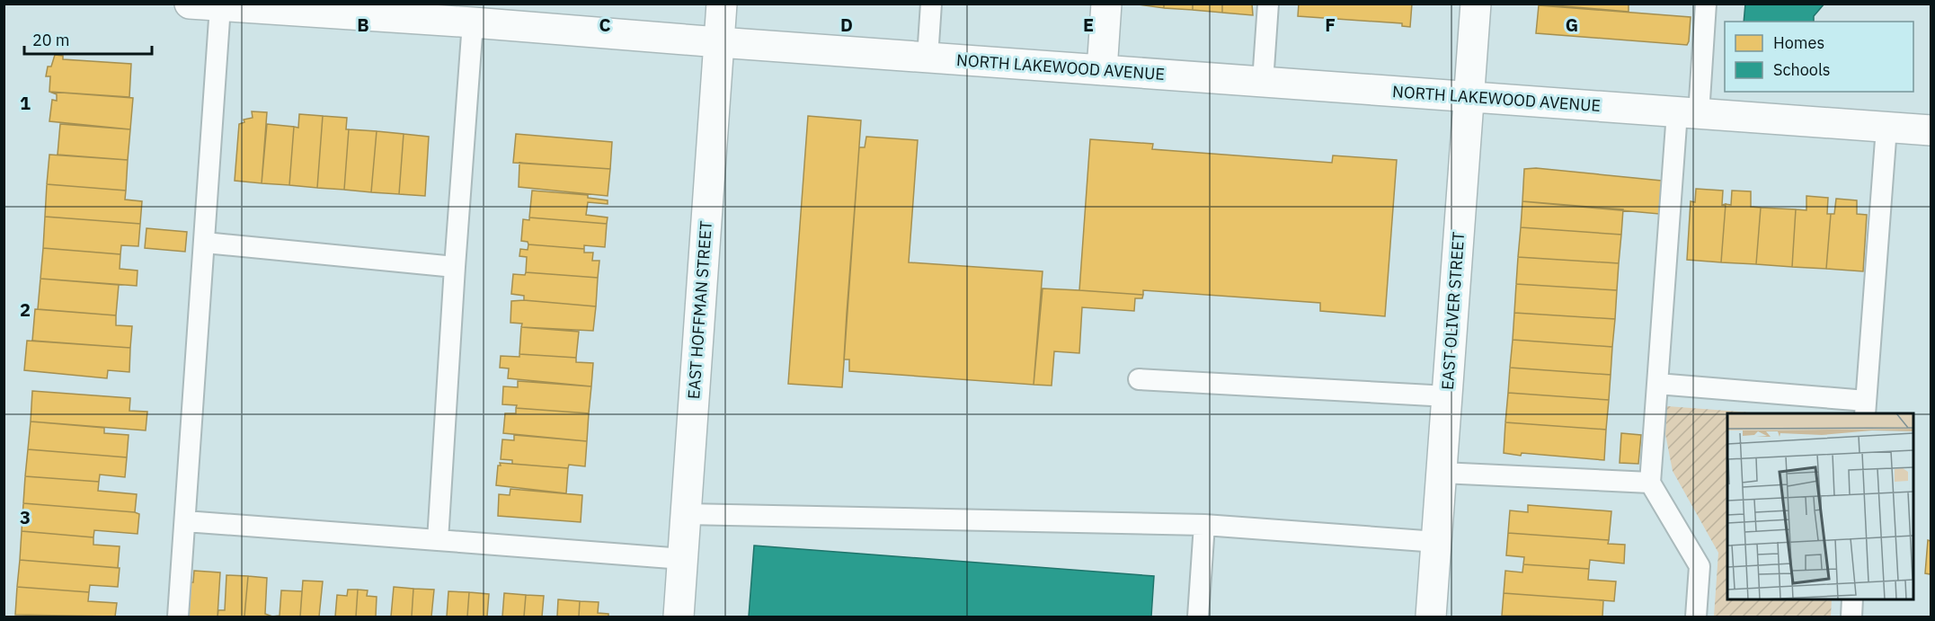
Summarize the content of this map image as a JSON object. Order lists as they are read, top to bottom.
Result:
{
  "streets": {
    "street": ["NORTH LAKEWOOD AVENUE", "EAST HOFFMAN STREET", "EAST OLIVER STREET"]
  },
  "crossings": [
    ["NORTH LAKEWOOD AVENUE", "EAST HOFFMAN STREET"],
    ["NORTH LAKEWOOD AVENUE", "EAST OLIVER STREET"]
  ],
  "legend": ["Homes", "Schools"],
  "scale_bar": "20 m",
  "grid": {
    "columns": [
      "B",
      "C",
      "D",
      "E",
      "F",
      "G"
    ],
    "rows": ["1", "2", "3"]
  }
}
